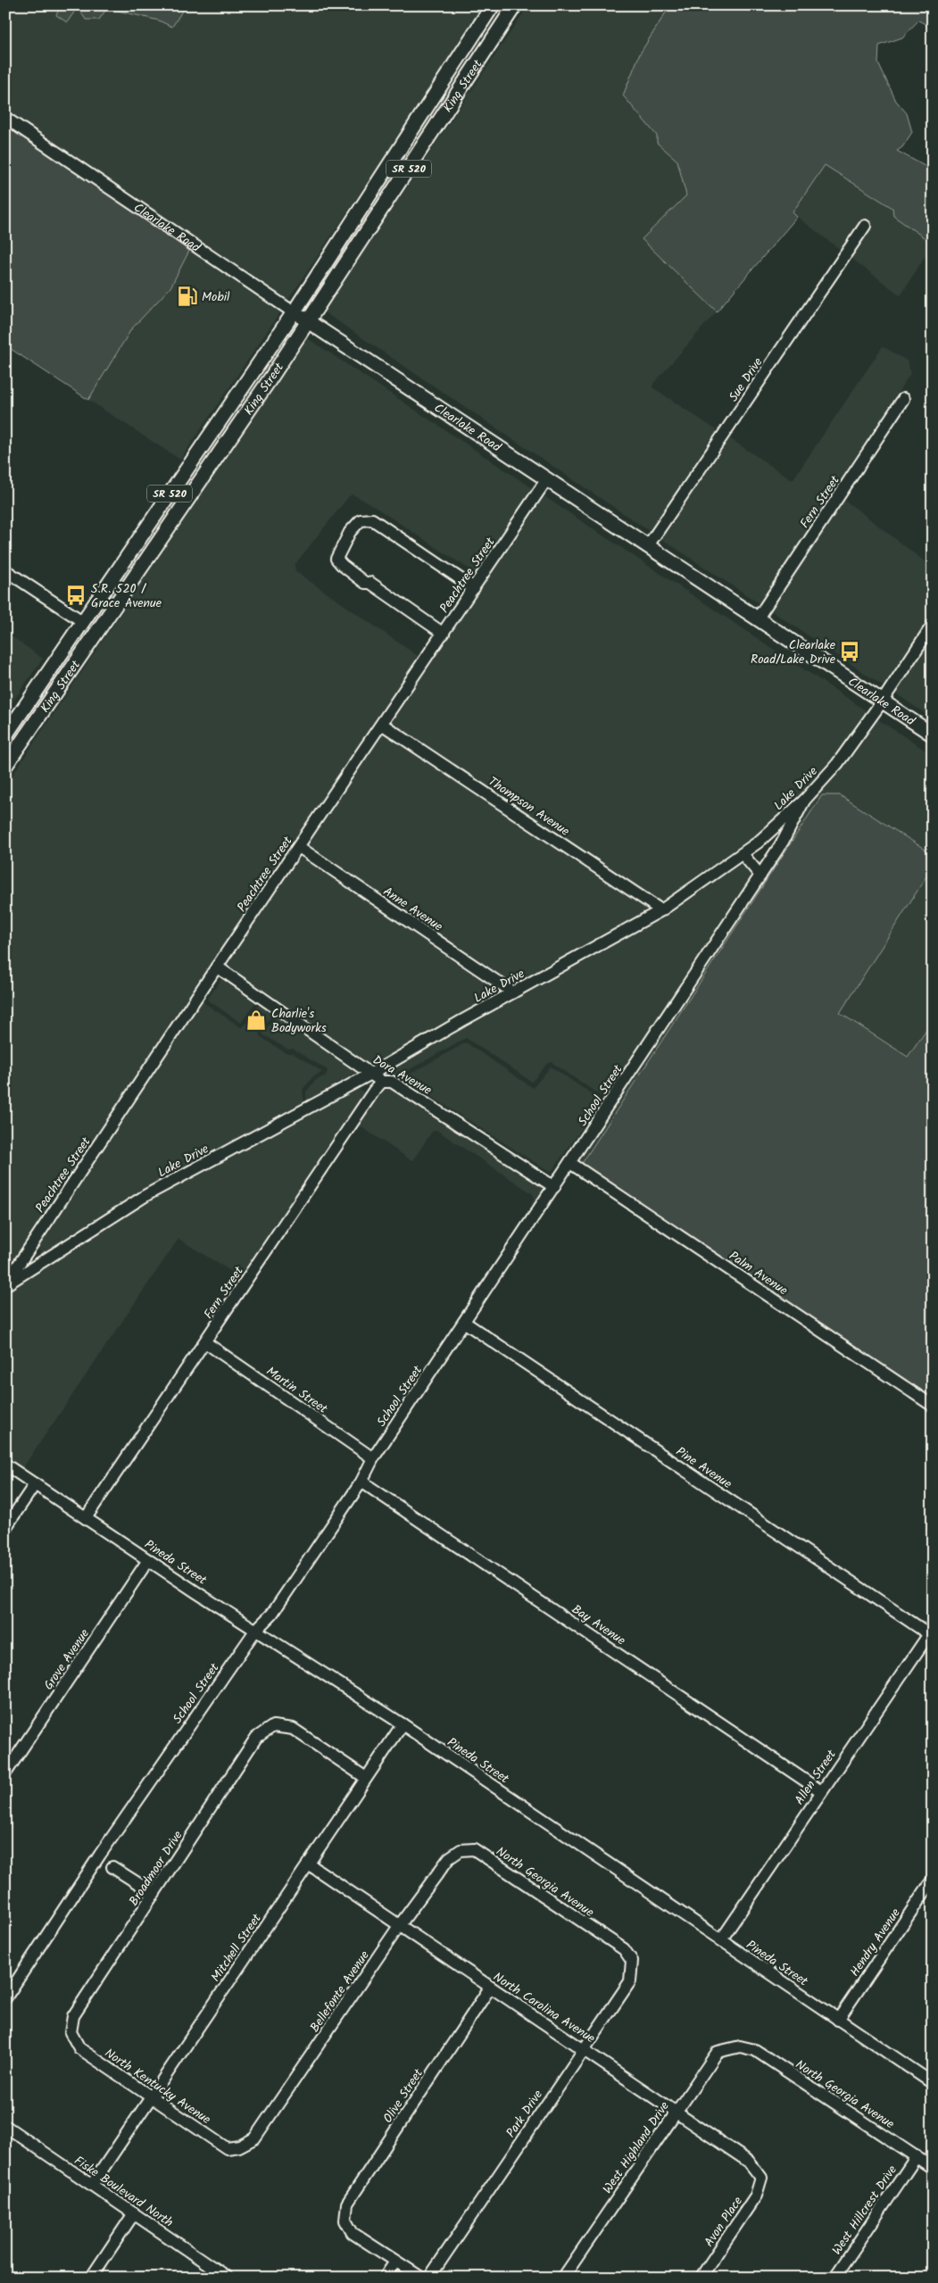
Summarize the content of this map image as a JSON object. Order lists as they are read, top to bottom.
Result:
{
  "streets": {
    "main road": ["King Street", "SR 520", "Clearlake Road"],
    "street": [
      "Sue Drive",
      "Fern Street",
      "Peachtree Street",
      "Lake Drive",
      "Thompson Avenue",
      "Anne Avenue",
      "Dora Avenue",
      "School Street",
      "Palm Avenue",
      "Martin Street",
      "Pine Avenue",
      "Pineda Street",
      "Bay Avenue",
      "Grove Avenue",
      "Allen Street",
      "Broadmoor Drive",
      "North Georgia Avenue",
      "Hendry Avenue",
      "Mitchell Street",
      "Bellefonte Avenue",
      "North Carolina Avenue",
      "North Kentucky Avenue",
      "Olive Street",
      "Park Drive",
      "West Highland Drive",
      "Fiske Boulevard North",
      "West Hillcrest Drive",
      "Avon Place"
    ]
  },
  "crossings": [
    ["King Street", "Clearlake Road"],
    ["Clearlake Road", "Sue Drive"],
    ["Clearlake Road", "Fern Street"],
    ["Clearlake Road", "Peachtree Street"],
    ["Clearlake Road", "Lake Drive"],
    ["Fern Street", "Dora Avenue"],
    ["Fern Street", "Martin Street"],
    ["Fern Street", "Pineda Street"],
    ["Peachtree Street", "Lake Drive"],
    ["Peachtree Street", "Thompson Avenue"],
    ["Peachtree Street", "Anne Avenue"],
    ["Peachtree Street", "Dora Avenue"],
    ["Lake Drive", "Thompson Avenue"],
    ["Lake Drive", "Anne Avenue"],
    ["Lake Drive", "Dora Avenue"],
    ["Lake Drive", "School Street"],
    ["Dora Avenue", "School Street"],
    ["School Street", "Palm Avenue"],
    ["School Street", "Martin Street"],
    ["School Street", "Pine Avenue"],
    ["School Street", "Pineda Street"],
    ["School Street", "Bay Avenue"],
    ["Pine Avenue", "Allen Street"],
    ["Pineda Street", "Grove Avenue"],
    ["Pineda Street", "Allen Street"],
    ["Pineda Street", "Hendry Avenue"],
    ["Pineda Street", "Mitchell Street"],
    ["Bay Avenue", "Allen Street"],
    ["Broadmoor Drive", "Mitchell Street"],
    ["Broadmoor Drive", "North Kentucky Avenue"],
    ["North Georgia Avenue", "Bellefonte Avenue"],
    ["North Georgia Avenue", "Park Drive"],
    ["North Georgia Avenue", "West Highland Drive"],
    ["North Georgia Avenue", "West Hillcrest Drive"],
    ["Mitchell Street", "North Carolina Avenue"],
    ["Mitchell Street", "North Kentucky Avenue"],
    ["Mitchell Street", "Fiske Boulevard North"],
    ["Bellefonte Avenue", "North Carolina Avenue"],
    ["Bellefonte Avenue", "North Kentucky Avenue"],
    ["North Carolina Avenue", "Olive Street"],
    ["North Carolina Avenue", "Park Drive"],
    ["North Carolina Avenue", "West Highland Drive"],
    ["North Carolina Avenue", "Avon Place"]
  ],
  "places": {
    "fuel station": ["Mobil"],
    "bus stop": ["S.R. 520 / Grace Avenue", "Clearlake Road/Lake Drive"],
    "shop": ["Charlie's Bodyworks"]
  }
}
